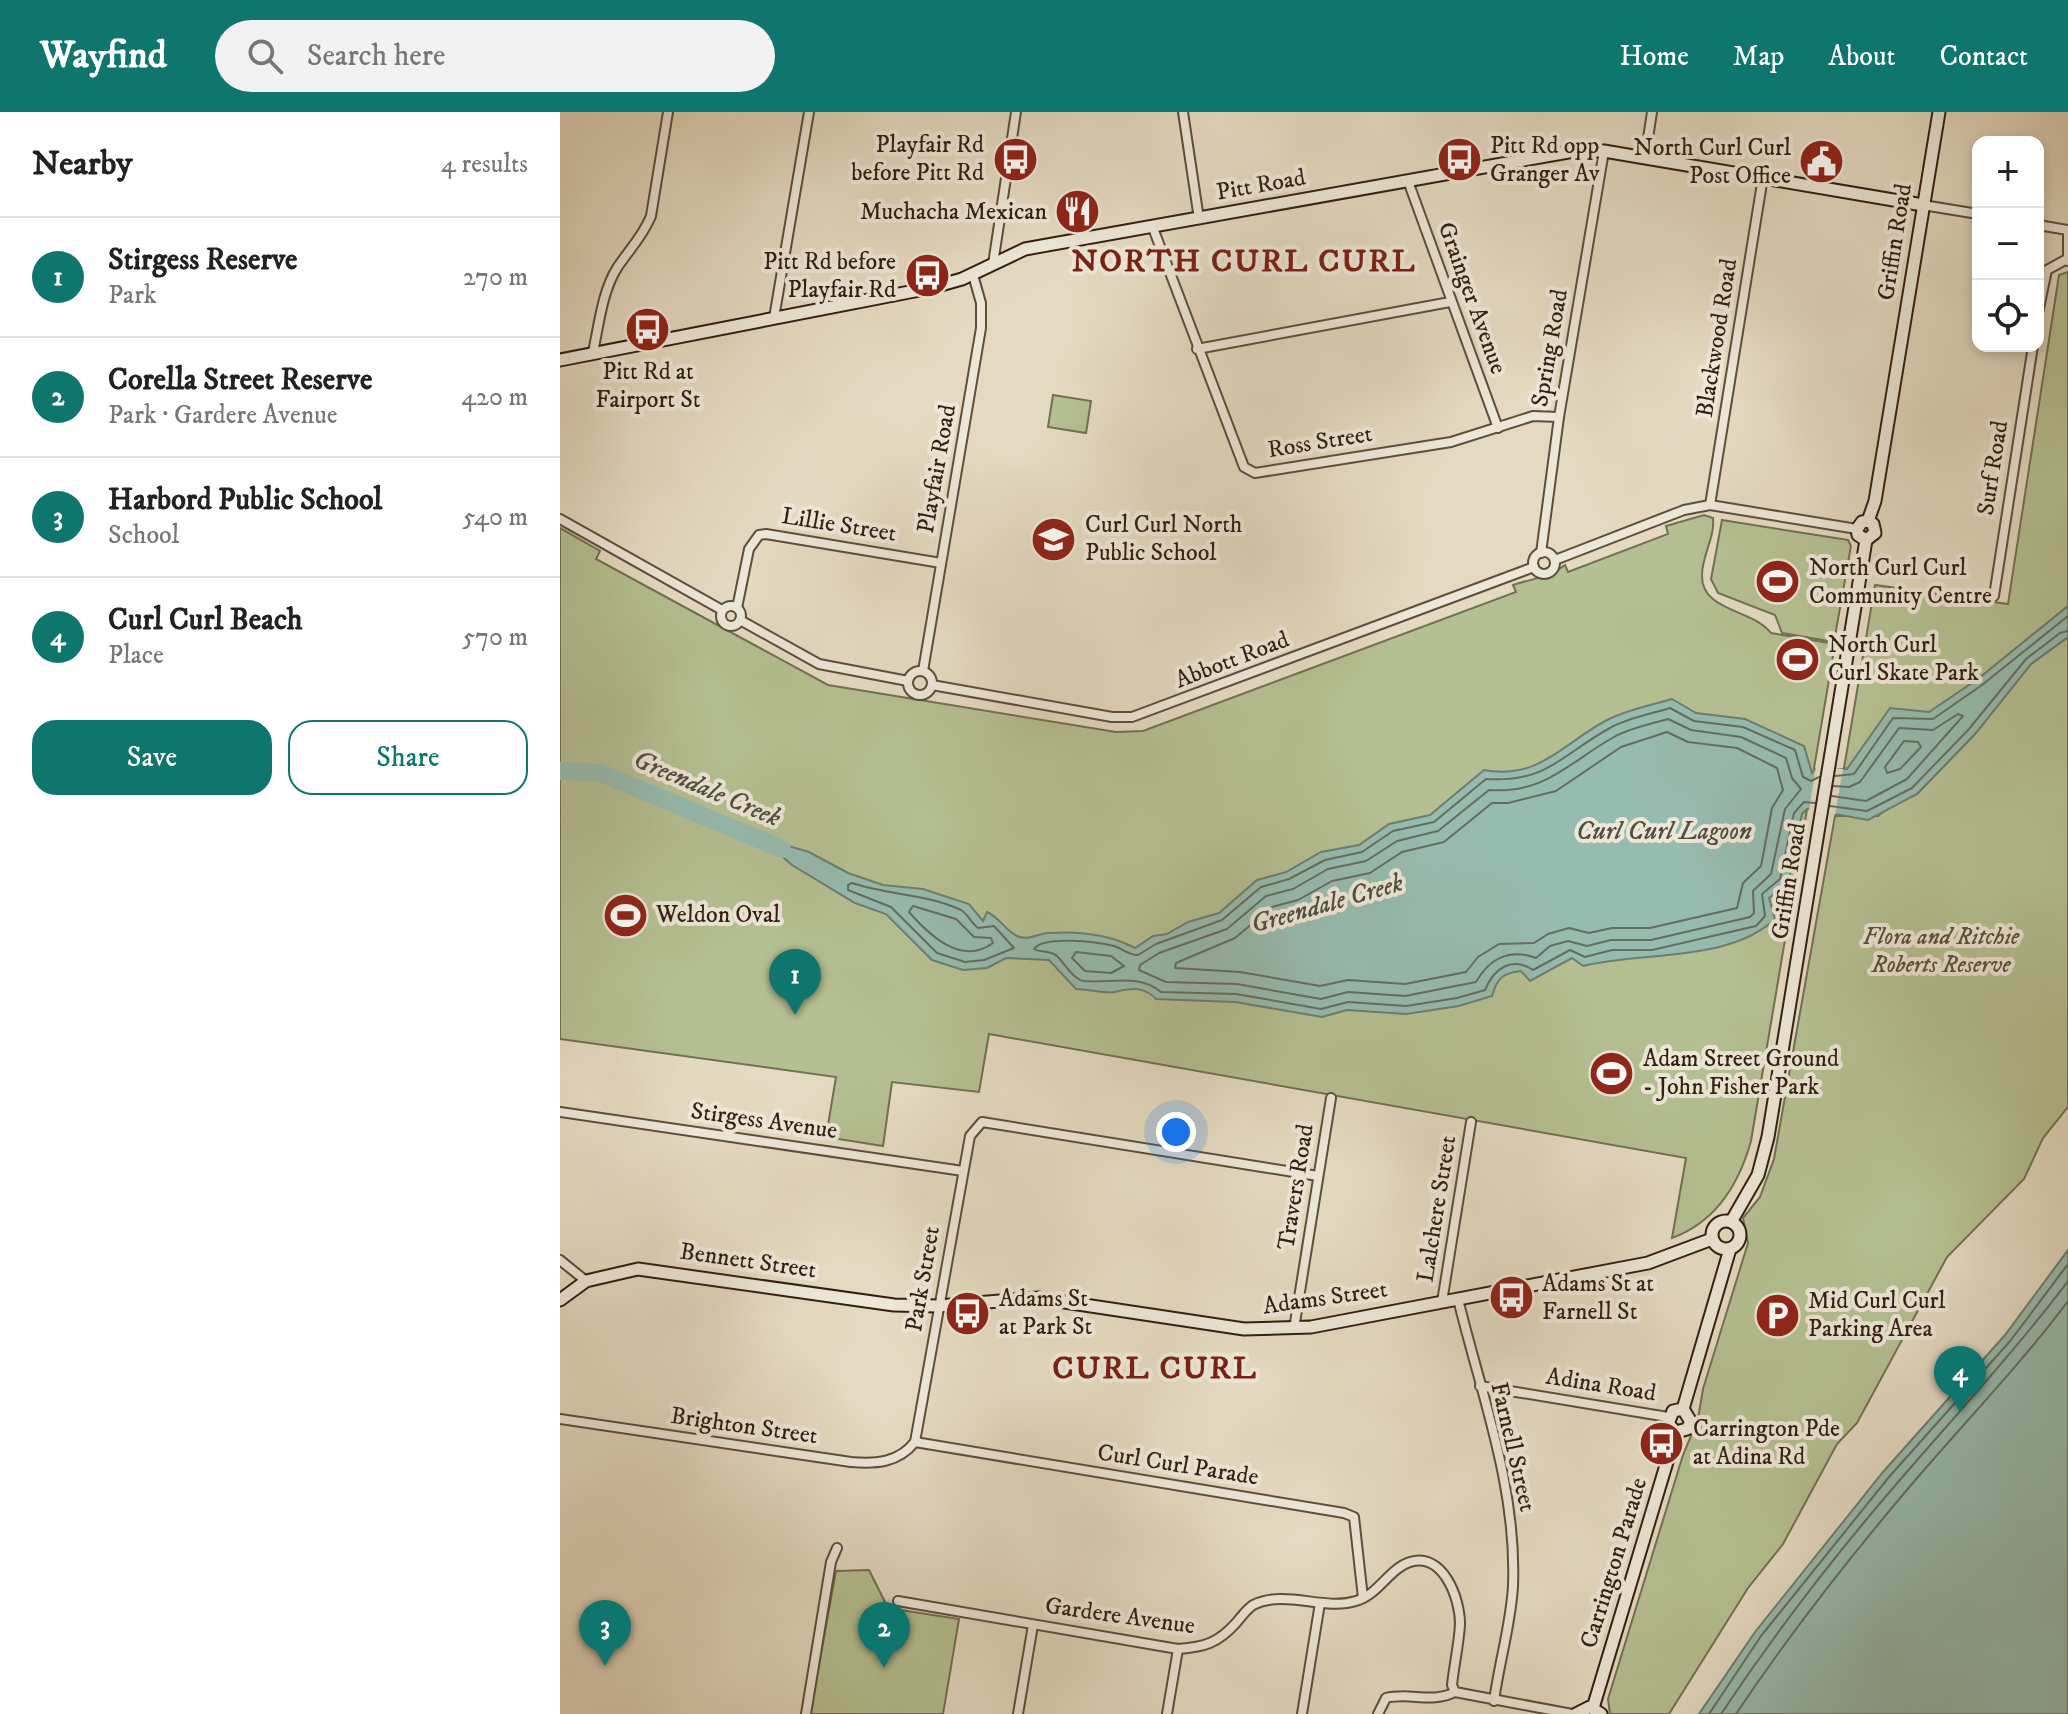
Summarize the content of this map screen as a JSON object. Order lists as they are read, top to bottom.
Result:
{
  "streets": {
    "main road": [
      "Pitt Road",
      "Griffin Road",
      "Bennett Street",
      "Adams Street",
      "Carrington Parade"
    ],
    "street": [
      "Grainger Avenue",
      "Blackwood Road",
      "Spring Road",
      "Ross Street",
      "Surf Road",
      "Playfair Road",
      "Lillie Street",
      "Abbott Road",
      "Stirgess Avenue",
      "Travers Road",
      "Lalchere Street",
      "Park Street",
      "Adina Road",
      "Brighton Street",
      "Farnell Street",
      "Curl Curl Parade",
      "Gardere Avenue"
    ]
  },
  "crossings": [
    ["Pitt Road", "Griffin Road"],
    ["Pitt Road", "Grainger Avenue"],
    ["Pitt Road", "Blackwood Road"],
    ["Pitt Road", "Spring Road"],
    ["Pitt Road", "Ross Street"],
    ["Pitt Road", "Playfair Road"],
    ["Griffin Road", "Abbott Road"],
    ["Griffin Road", "Adams Street"],
    ["Grainger Avenue", "Ross Street"],
    ["Blackwood Road", "Abbott Road"],
    ["Spring Road", "Ross Street"],
    ["Spring Road", "Abbott Road"],
    ["Playfair Road", "Lillie Street"],
    ["Playfair Road", "Abbott Road"],
    ["Lillie Street", "Abbott Road"],
    ["Stirgess Avenue", "Park Street"],
    ["Travers Road", "Park Street"],
    ["Travers Road", "Adams Street"],
    ["Lalchere Street", "Adams Street"],
    ["Bennett Street", "Park Street"],
    ["Bennett Street", "Adams Street"],
    ["Park Street", "Adams Street"],
    ["Park Street", "Brighton Street"],
    ["Park Street", "Curl Curl Parade"],
    ["Adams Street", "Farnell Street"],
    ["Adina Road", "Farnell Street"],
    ["Adina Road", "Carrington Parade"],
    ["Brighton Street", "Curl Curl Parade"],
    ["Curl Curl Parade", "Gardere Avenue"]
  ],
  "districts": ["NORTH CURL CURL", "CURL CURL"],
  "water": ["Greendale Creek", "Curl Curl Lagoon"],
  "parks": ["Flora and Ritchie Roberts Reserve"],
  "places": {
    "bus stop": [
      "Playfair Rd before Pitt Rd",
      "Pitt Rd opp Granger Av",
      "Pitt Rd before Playfair Rd",
      "Pitt Rd at Fairport St",
      "Adams St at Farnell St",
      "Adams St at Park St",
      "Carrington Pde at Adina Rd"
    ],
    "public building": ["North Curl Curl Post Office"],
    "restaurant": ["Muchacha Mexican"],
    "school or university": ["Curl Curl North Public School"],
    "sports": [
      "North Curl Curl Community Centre",
      "North Curl Curl Skate Park",
      "Weldon Oval",
      "Adam Street Ground - John Fisher Park"
    ],
    "parking": ["Mid Curl Curl Parking Area"]
  },
  "page": {
    "header": "Wayfind",
    "search": "Search here",
    "nav": [
      "Home",
      "Map",
      "About",
      "Contact"
    ],
    "heading": ["Nearby", "4 results"],
    "map_buttons": ["+", "−"],
    "list": [
      {
        "mark": "1",
        "name": "Stirgess Reserve",
        "note": "Park",
        "value": "270 m"
      },
      {
        "mark": "2",
        "name": "Corella Street Reserve",
        "note": "Park · Gardere Avenue",
        "value": "420 m"
      },
      {
        "mark": "3",
        "name": "Harbord Public School",
        "note": "School",
        "value": "540 m"
      },
      {
        "mark": "4",
        "name": "Curl Curl Beach",
        "note": "Place",
        "value": "570 m"
      }
    ],
    "buttons": ["Save", "Share"],
    "pins": [
      "1",
      "4",
      "3",
      "2"
    ]
  }
}
